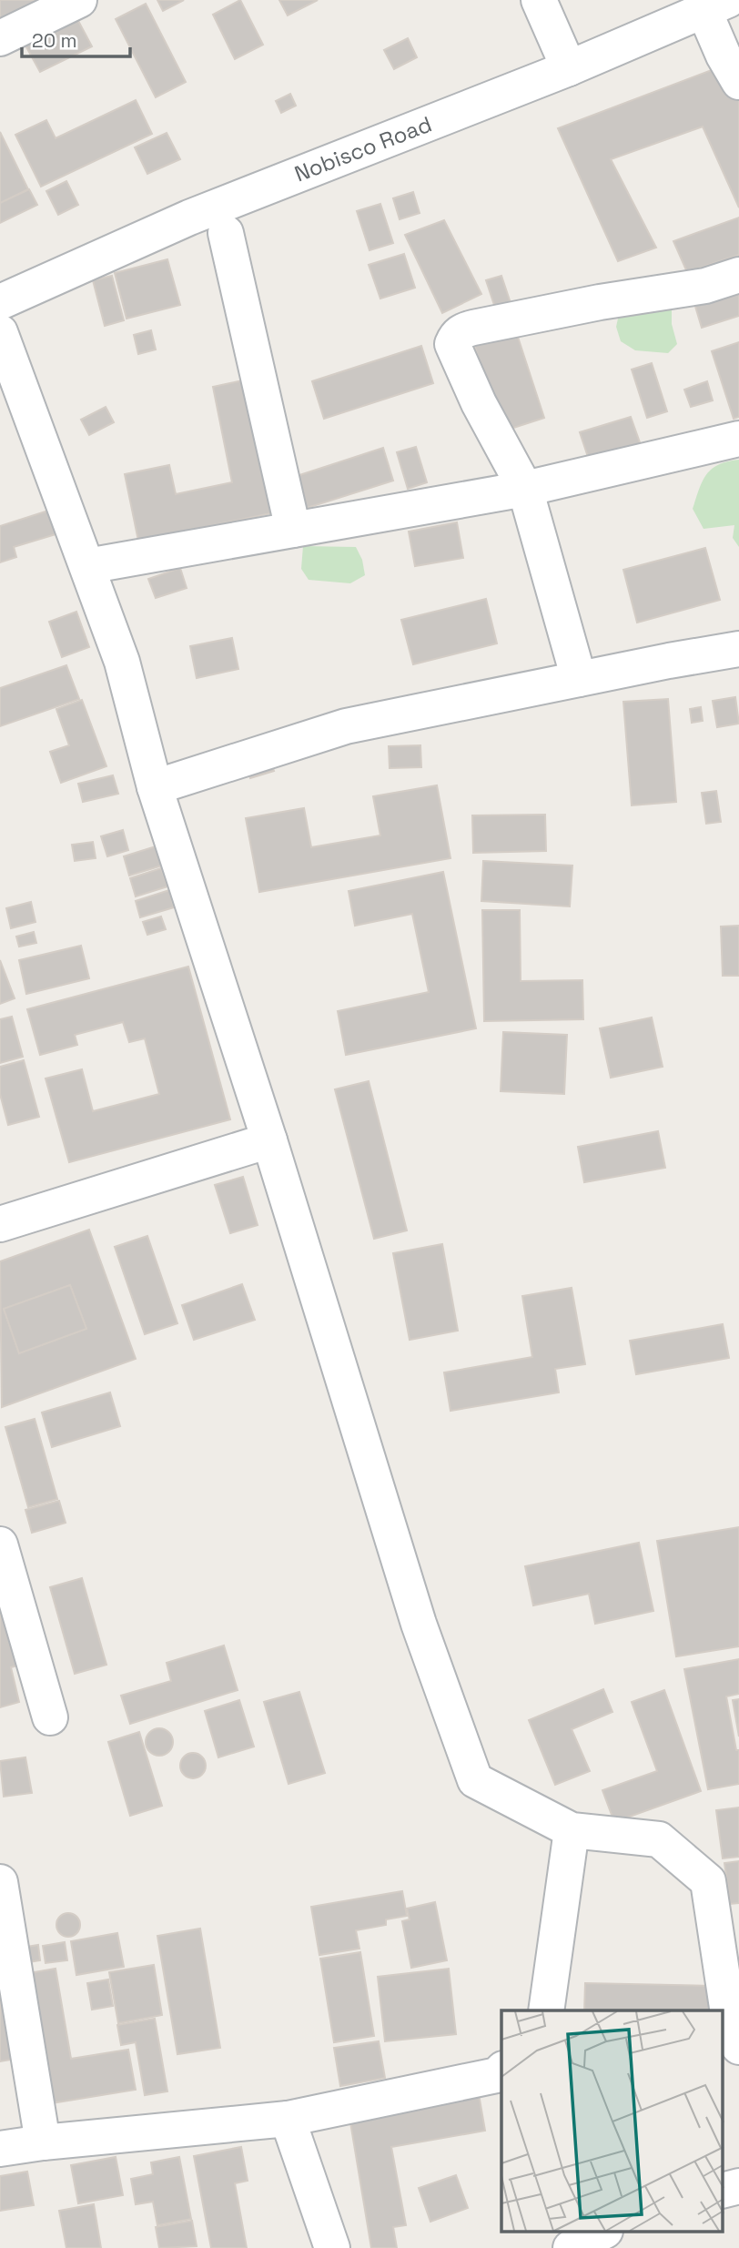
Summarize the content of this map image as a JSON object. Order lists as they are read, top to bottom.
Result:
{
  "streets": {
    "street": ["Nobisco Road"]
  },
  "scale_bar": "20 m"
}
